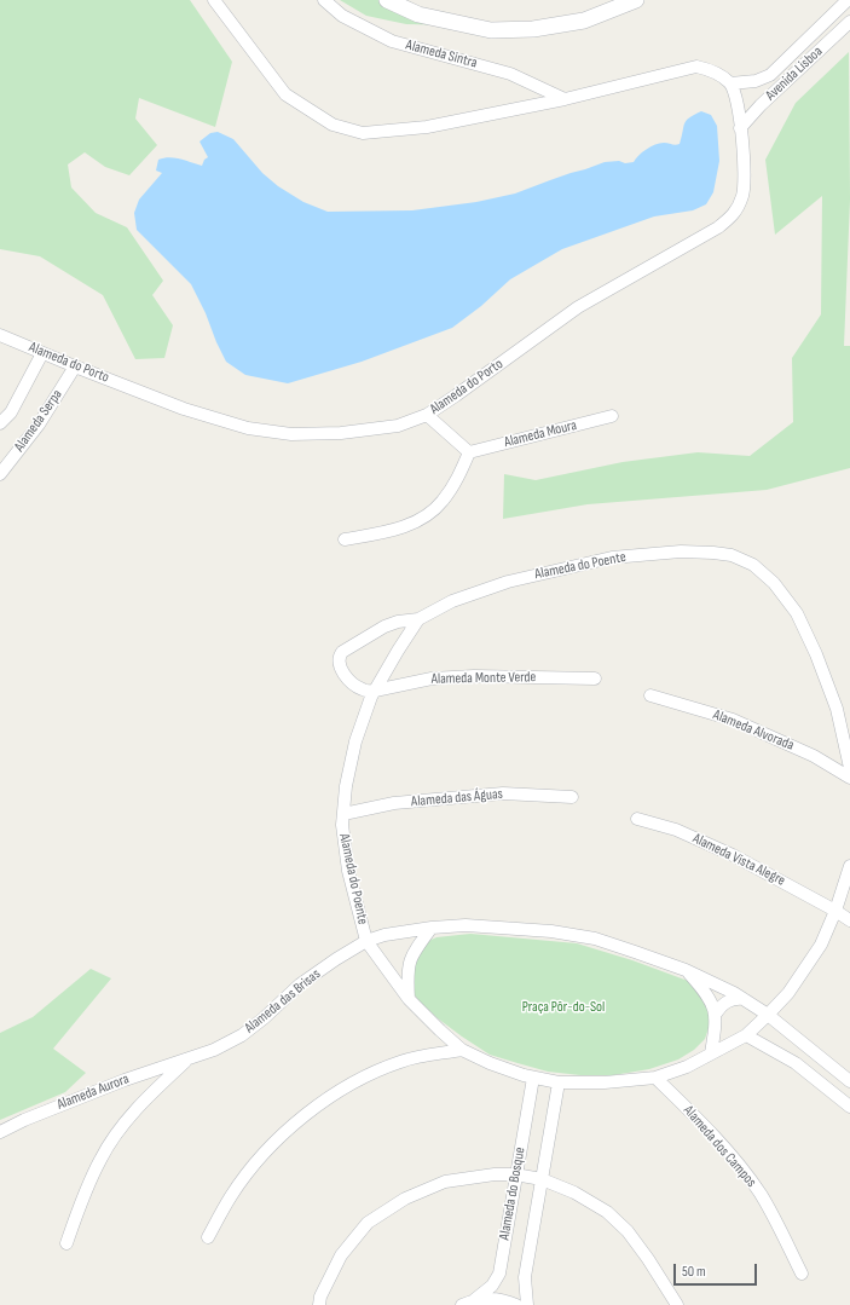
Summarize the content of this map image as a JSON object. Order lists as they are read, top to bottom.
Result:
{
  "streets": {
    "street": [
      "Alameda Sintra",
      "Avenida Lisboa",
      "Alameda do Porto",
      "Alameda Serpa",
      "Alameda Moura",
      "Alameda do Poente",
      "Alameda Monte Verde",
      "Alameda Alvorada",
      "Alameda das Águas",
      "Alameda Vista Alegre",
      "Alameda das Brisas",
      "Alameda Aurora",
      "Alameda dos Campos",
      "Alameda do Bosque"
    ]
  },
  "crossings": [
    ["Avenida Lisboa", "Alameda do Porto"],
    ["Alameda do Porto", "Alameda Serpa"],
    ["Alameda do Poente", "Alameda Monte Verde"],
    ["Alameda do Poente", "Alameda das Águas"],
    ["Alameda do Poente", "Alameda Vista Alegre"],
    ["Alameda do Poente", "Alameda das Brisas"],
    ["Alameda do Poente", "Alameda dos Campos"],
    ["Alameda do Poente", "Alameda do Bosque"],
    ["Alameda das Brisas", "Alameda Aurora"]
  ],
  "parks": ["Praça Pôr-do-Sol"],
  "scale_bar": "50 m"
}
